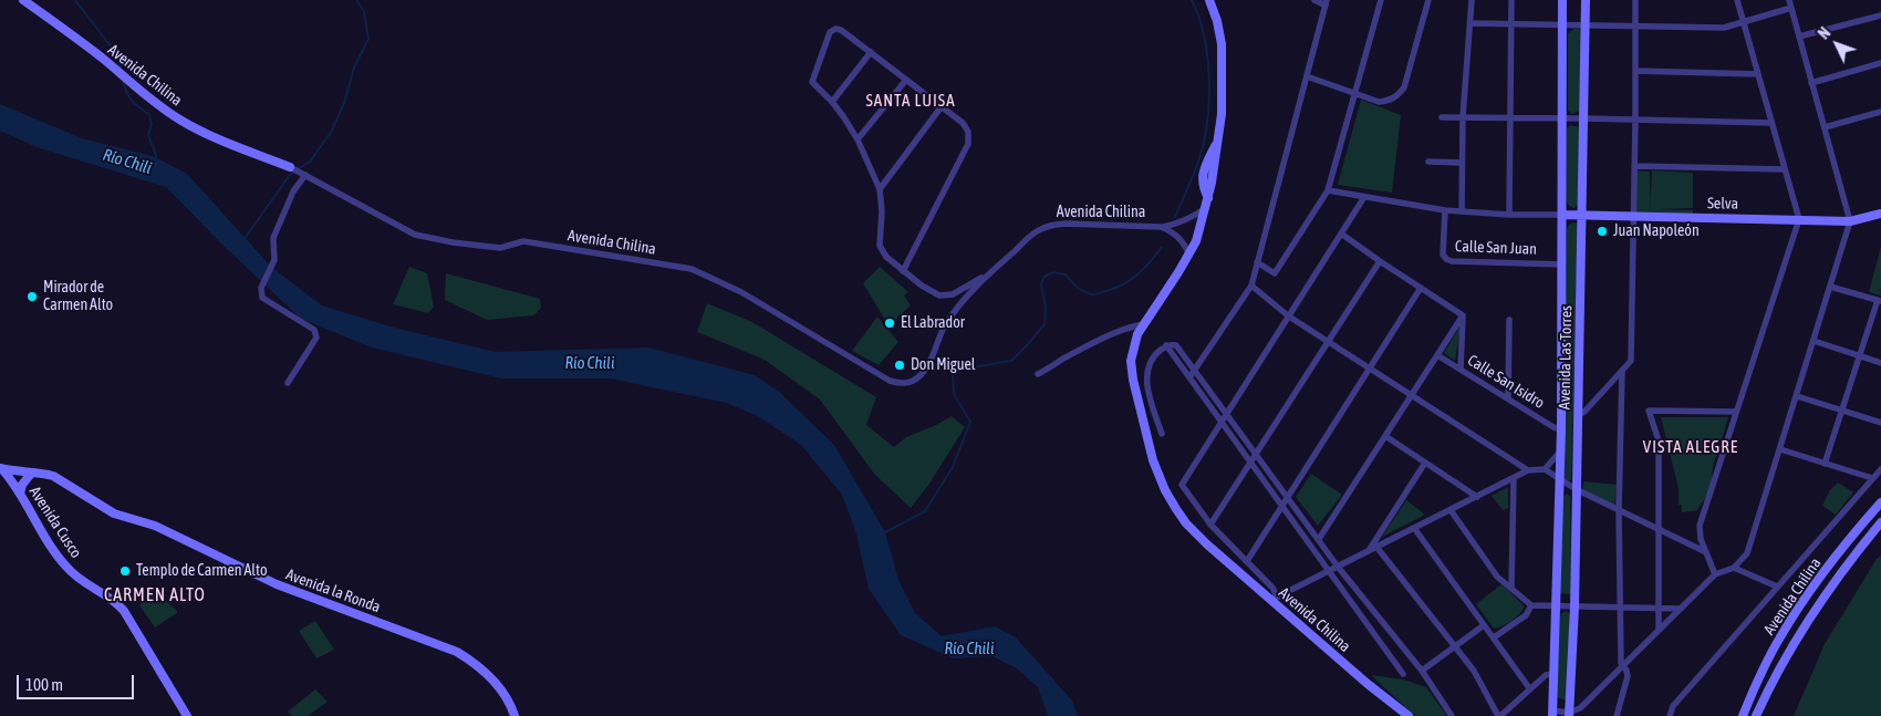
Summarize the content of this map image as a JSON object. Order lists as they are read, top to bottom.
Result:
{
  "streets": {
    "street": [
      "Avenida Chilina",
      "Selva",
      "Calle San Juan",
      "Avenida Las Torres",
      "Calle San Isidro",
      "Avenida Cusco",
      "Avenida la Ronda"
    ]
  },
  "crossings": [
    ["Selva", "Avenida Las Torres"],
    ["Calle San Juan", "Avenida Las Torres"],
    ["Avenida Las Torres", "Calle San Isidro"],
    ["Avenida Cusco", "Avenida la Ronda"]
  ],
  "districts": ["SANTA LUISA", "VISTA ALEGRE", "CARMEN ALTO"],
  "water": ["Río Chili"],
  "places": [
    "Juan Napoleón",
    "Mirador de Carmen Alto",
    "El Labrador",
    "Don Miguel",
    "Templo de Carmen Alto"
  ],
  "scale_bar": "100 m",
  "north": "top left"
}
